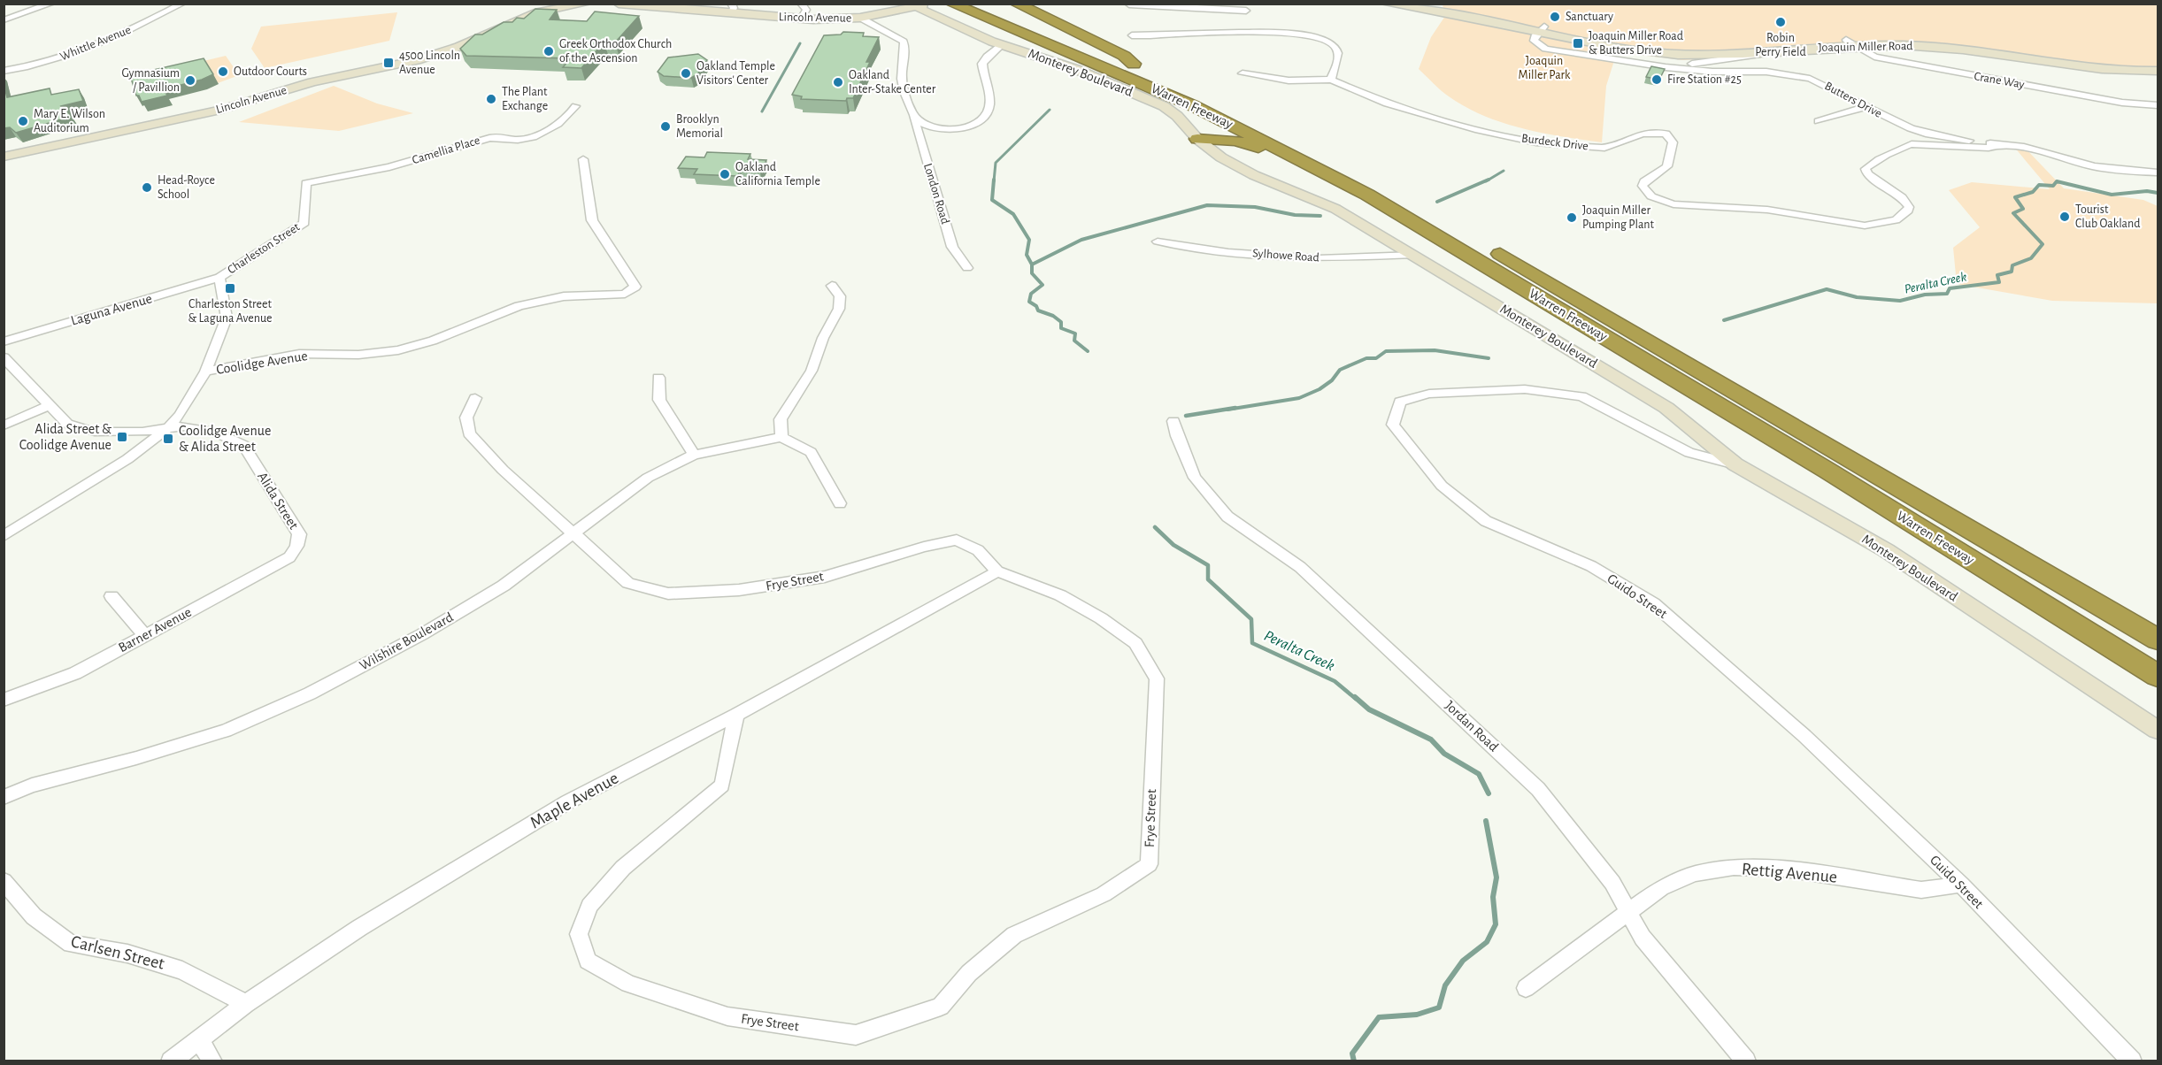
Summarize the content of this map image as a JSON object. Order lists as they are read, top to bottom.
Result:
{
  "streets": {
    "highway": ["Warren Freeway"],
    "main road": ["Lincoln Avenue", "Joaquin Miller Road", "Monterey Boulevard"],
    "street": [
      "Whittle Avenue",
      "Crane Way",
      "Butters Drive",
      "Burdeck Drive",
      "Camellia Place",
      "London Road",
      "Charleston Street",
      "Sylhowe Road",
      "Laguna Avenue",
      "Coolidge Avenue",
      "Alida Street",
      "Frye Street",
      "Guido Street",
      "Barner Avenue",
      "Wilshire Boulevard",
      "Jordan Road",
      "Maple Avenue",
      "Rettig Avenue",
      "Carlsen Street"
    ]
  },
  "crossings": [
    ["Lincoln Avenue", "Monterey Boulevard"],
    ["Lincoln Avenue", "London Road"],
    ["Joaquin Miller Road", "Crane Way"],
    ["Joaquin Miller Road", "Butters Drive"],
    ["Monterey Boulevard", "Sylhowe Road"],
    ["Monterey Boulevard", "Guido Street"],
    ["Butters Drive", "Burdeck Drive"],
    ["Camellia Place", "Charleston Street"],
    ["Charleston Street", "Laguna Avenue"],
    ["Charleston Street", "Coolidge Avenue"],
    ["Coolidge Avenue", "Alida Street"],
    ["Alida Street", "Barner Avenue"],
    ["Frye Street", "Wilshire Boulevard"],
    ["Frye Street", "Maple Avenue"],
    ["Guido Street", "Rettig Avenue"],
    ["Jordan Road", "Rettig Avenue"],
    ["Maple Avenue", "Carlsen Street"]
  ],
  "water": ["Peralta Creek"],
  "parks": ["Joaquin Miller Park"],
  "places": {
    "other": [
      "Sanctuary",
      "Robin Perry Field",
      "Greek Orthodox Church of the Ascension",
      "Outdoor Courts",
      "Oakland Temple Visitors' Center",
      "Fire Station #25",
      "Gymnasium / Pavillion",
      "Oakland Inter-Stake Center",
      "The Plant Exchange",
      "Mary E. Wilson Auditorium",
      "Brooklyn Memorial",
      "Oakland California Temple",
      "Head-Royce School",
      "Tourist Club Oakland",
      "Joaquin Miller Pumping Plant"
    ],
    "transit": [
      "Joaquin Miller Road & Butters Drive",
      "4500 Lincoln Avenue",
      "Charleston Street & Laguna Avenue",
      "Alida Street & Coolidge Avenue",
      "Coolidge Avenue & Alida Street"
    ]
  }
}
